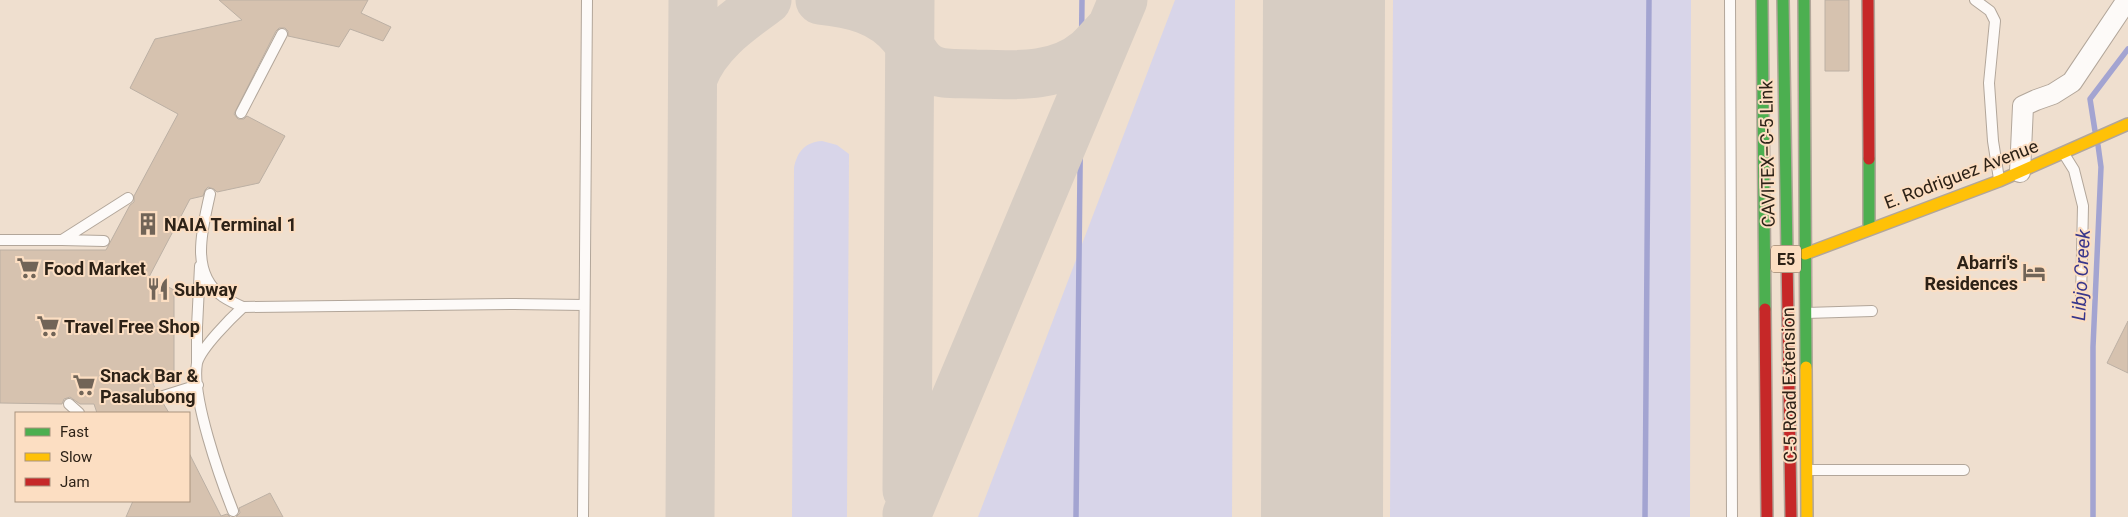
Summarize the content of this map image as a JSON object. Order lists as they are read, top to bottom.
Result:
{
  "streets": {
    "main road": [
      "CAVITEX–C-5 Link",
      "E. Rodriguez Avenue",
      "E5",
      "C-5 Road Extension"
    ]
  },
  "crossings": [
    ["E. Rodriguez Avenue", "C-5 Road Extension"]
  ],
  "water": ["Libjo Creek"],
  "places": {
    "building": ["NAIA Terminal 1"],
    "supermarket": ["Food Market", "Travel Free Shop", "Snack Bar & Pasalubong"],
    "hotel": ["Abarri's Residences"],
    "restaurant": ["Subway"]
  },
  "legend": ["Fast", "Slow", "Jam"]
}
